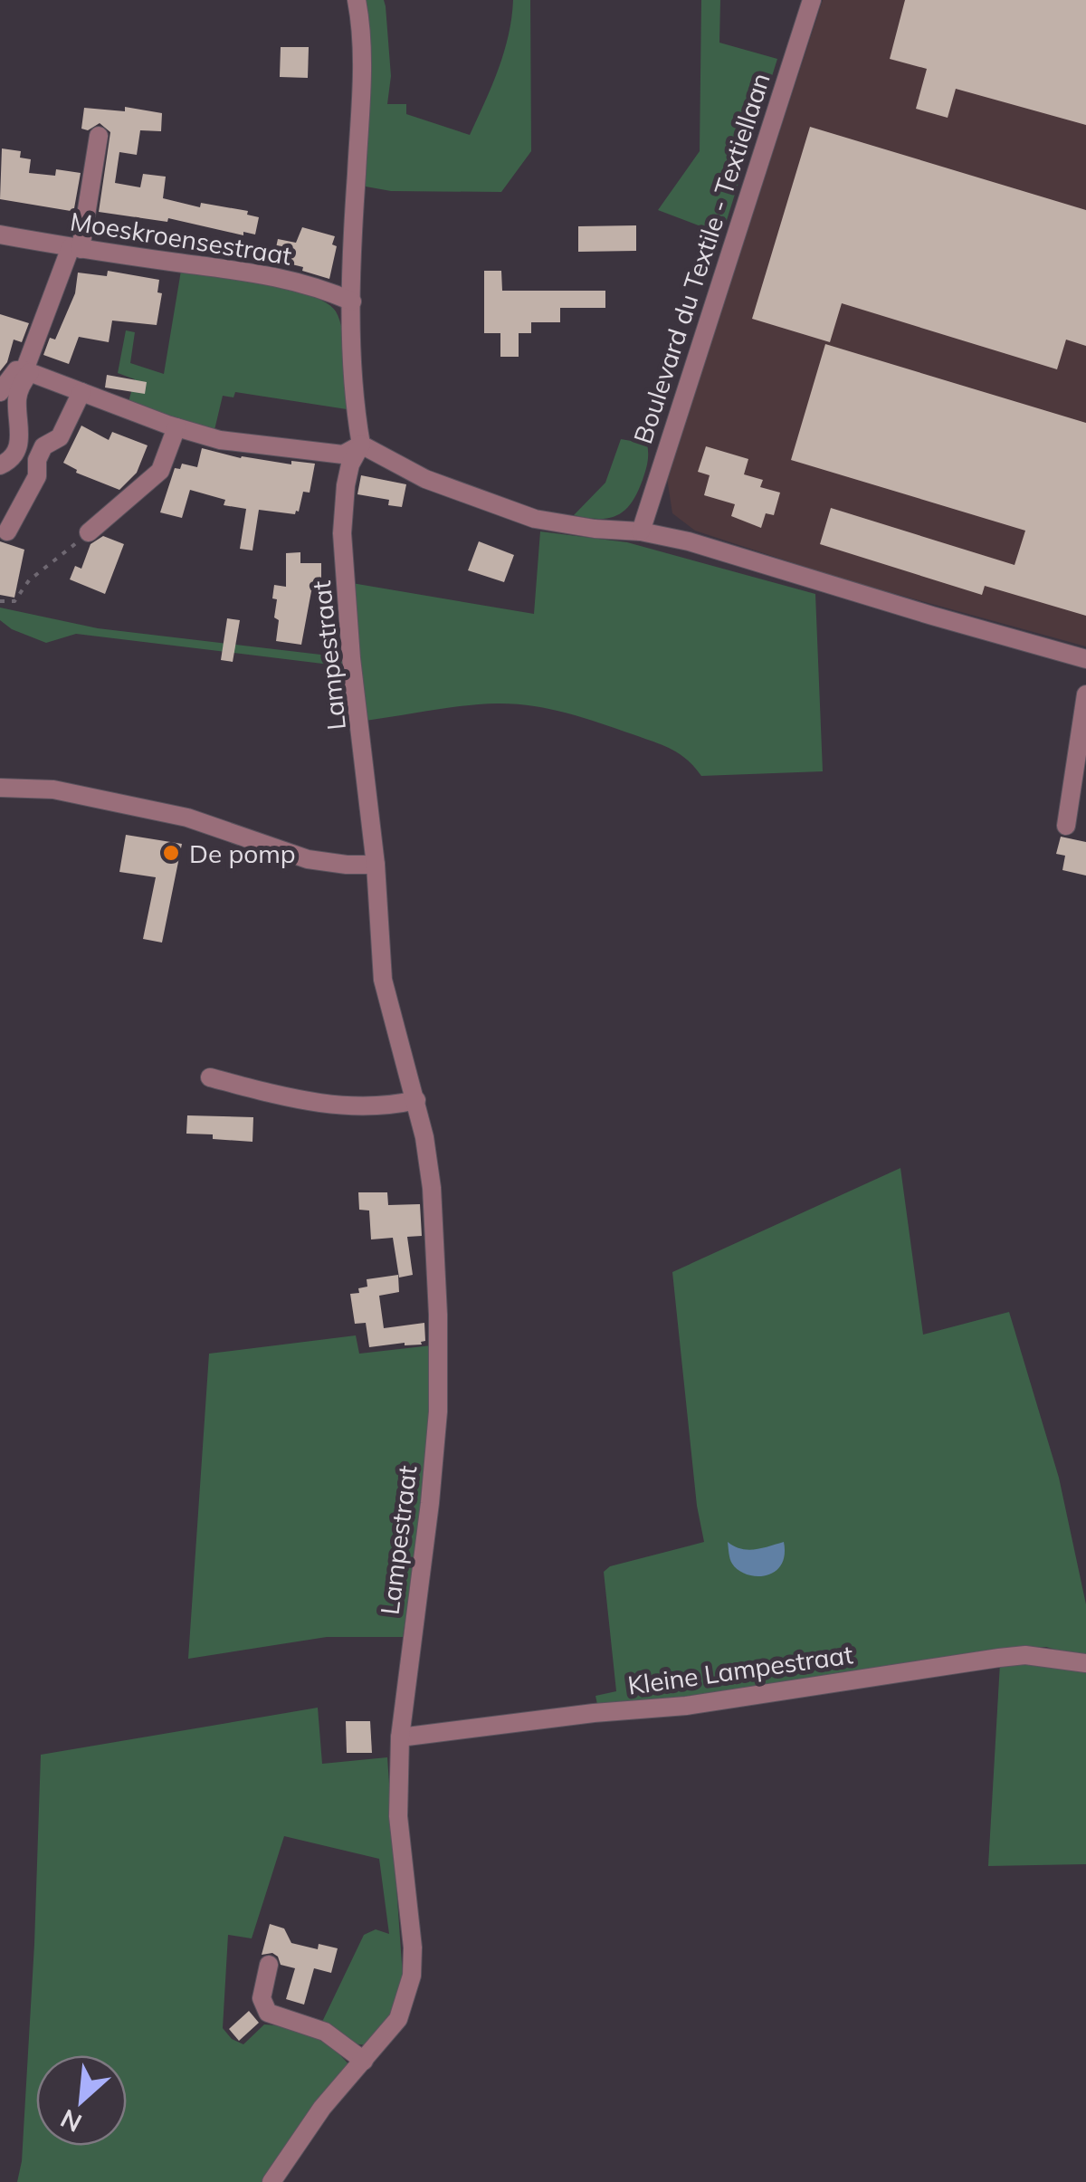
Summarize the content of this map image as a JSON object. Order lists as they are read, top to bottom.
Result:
{
  "streets": {
    "street": [
      "Moeskroensestraat",
      "Boulevard du Textile - Textiellaan",
      "Lampestraat",
      "Kleine Lampestraat"
    ]
  },
  "crossings": [
    ["Lampestraat", "Kleine Lampestraat"]
  ],
  "places": ["De pomp"],
  "north": "bottom left"
}
